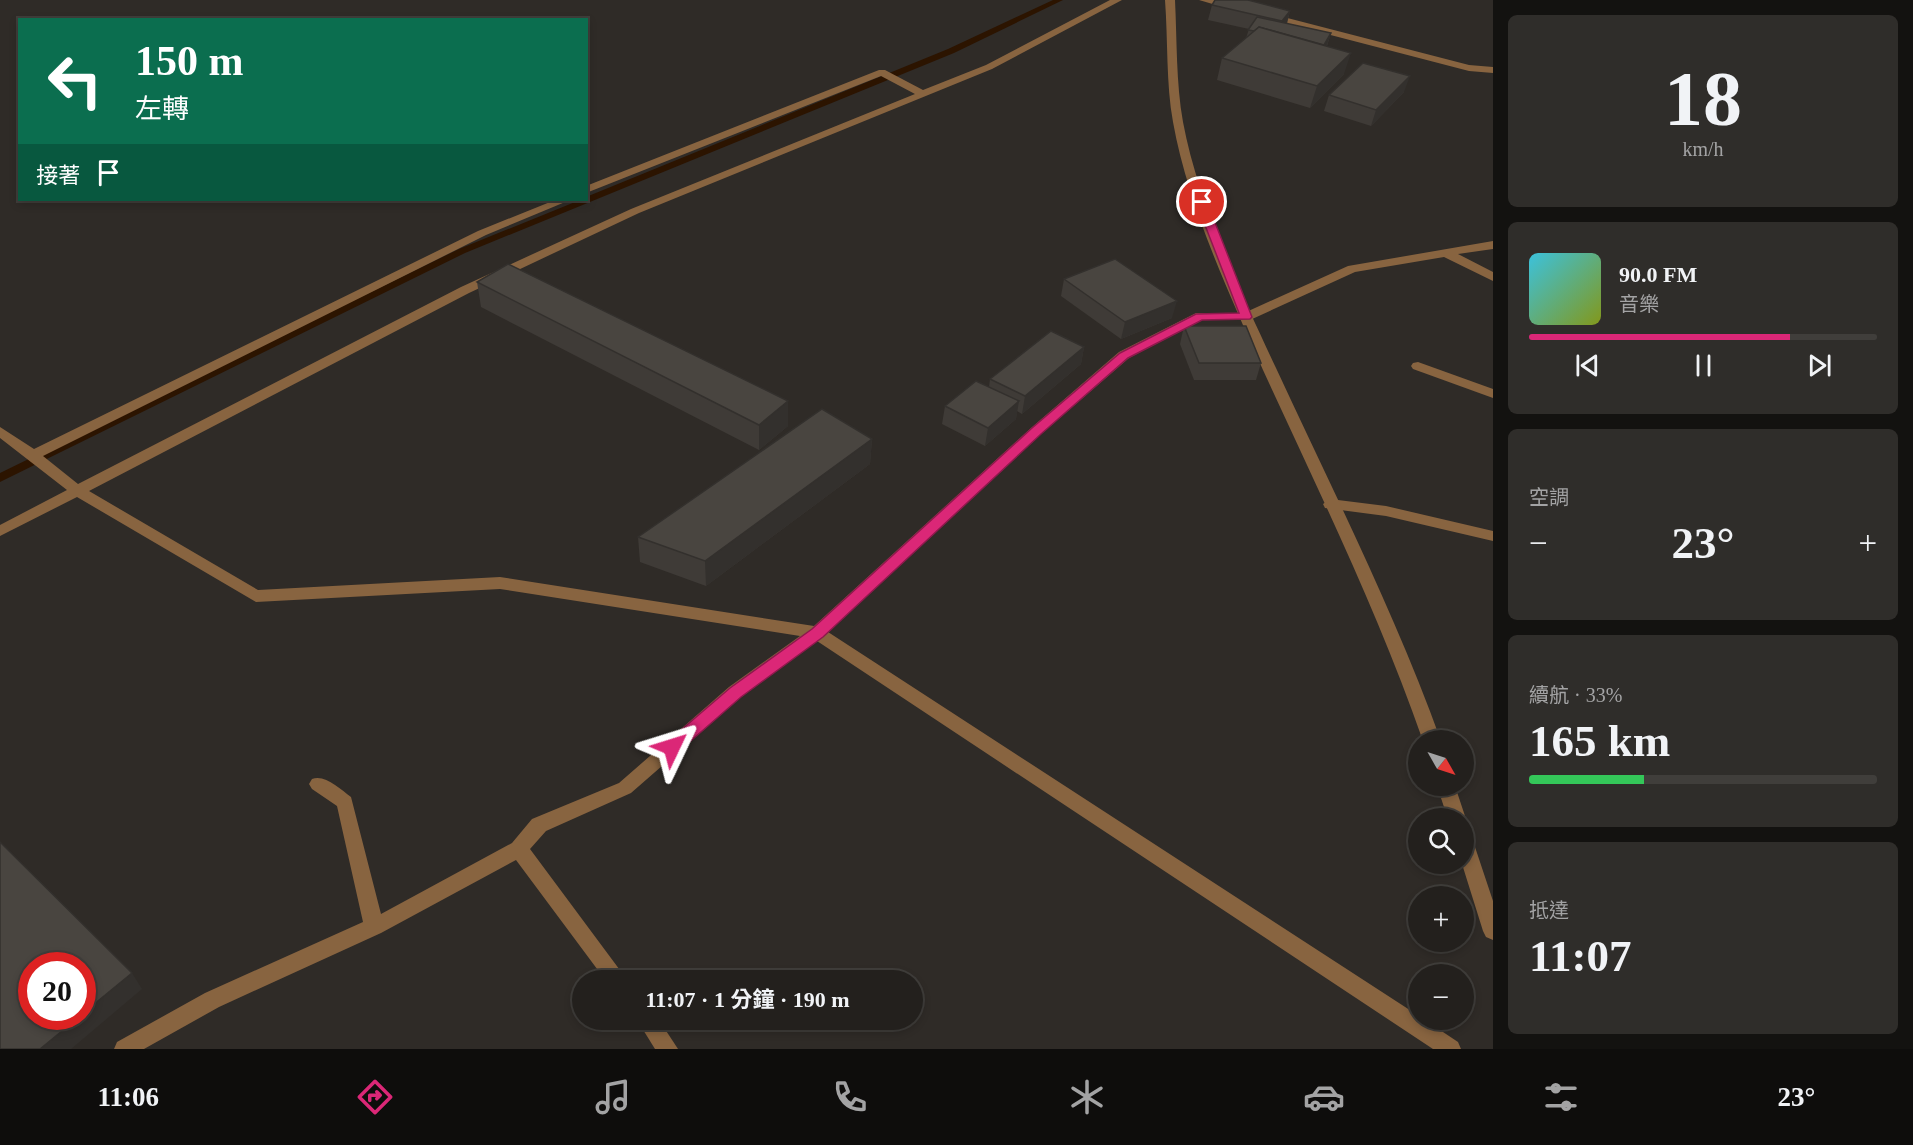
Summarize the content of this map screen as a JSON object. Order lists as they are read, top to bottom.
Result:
{
  "north": "bottom right",
  "page": {
    "tile": [
      ["18", "km/h"],
      "空調",
      ["續航 · 33%", "165 km"],
      ["抵達", "11:07"]
    ],
    "turn": ["150 m", "左轉"],
    "then": "接著",
    "song": ["90.0 FM", "音樂"],
    "heat": ["−", "23°", "+"],
    "map_buttons": ["+", "−"],
    "limit": "20",
    "trip": "11:07 · 1 分鐘 · 190 m",
    "tabs": ["11:06", "23°"]
  }
}
